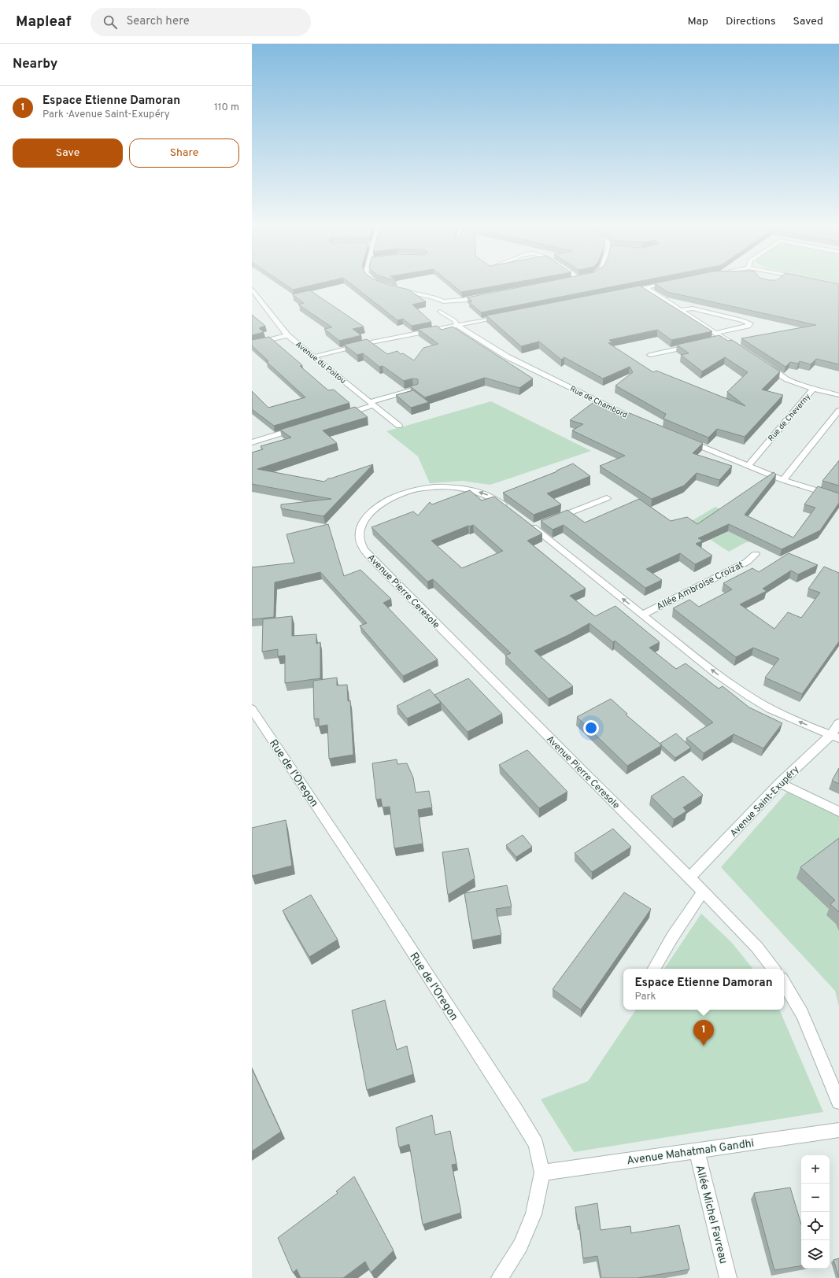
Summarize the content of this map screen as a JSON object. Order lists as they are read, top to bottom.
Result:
{
  "streets": {
    "street": [
      "Avenue du Poitou",
      "Rue de Chambord",
      "Rue de Cheverny",
      "Allée Ambroise Croizat",
      "Avenue Pierre Ceresole",
      "Rue de l'Oregon",
      "Avenue Saint-Exupéry",
      "Avenue Mahatmah Gandhi",
      "Allée Michel Favreau"
    ]
  },
  "crossings": [
    ["Avenue Pierre Ceresole", "Avenue Saint-Exupéry"],
    ["Rue de l'Oregon", "Avenue Mahatmah Gandhi"],
    ["Avenue Mahatmah Gandhi", "Allée Michel Favreau"]
  ],
  "page": {
    "header": "Mapleaf",
    "search": "Search here",
    "nav": ["Map", "Directions", "Saved"],
    "heading": "Nearby",
    "list": [
      {
        "mark": "1",
        "name": "Espace Etienne Damoran",
        "note": "Park · Avenue Saint-Exupéry",
        "value": "110 m"
      }
    ],
    "buttons": ["Save", "Share"],
    "popup": ["Espace Etienne Damoran", "Park"],
    "pins": "1",
    "map_buttons": ["+", "−"]
  }
}
